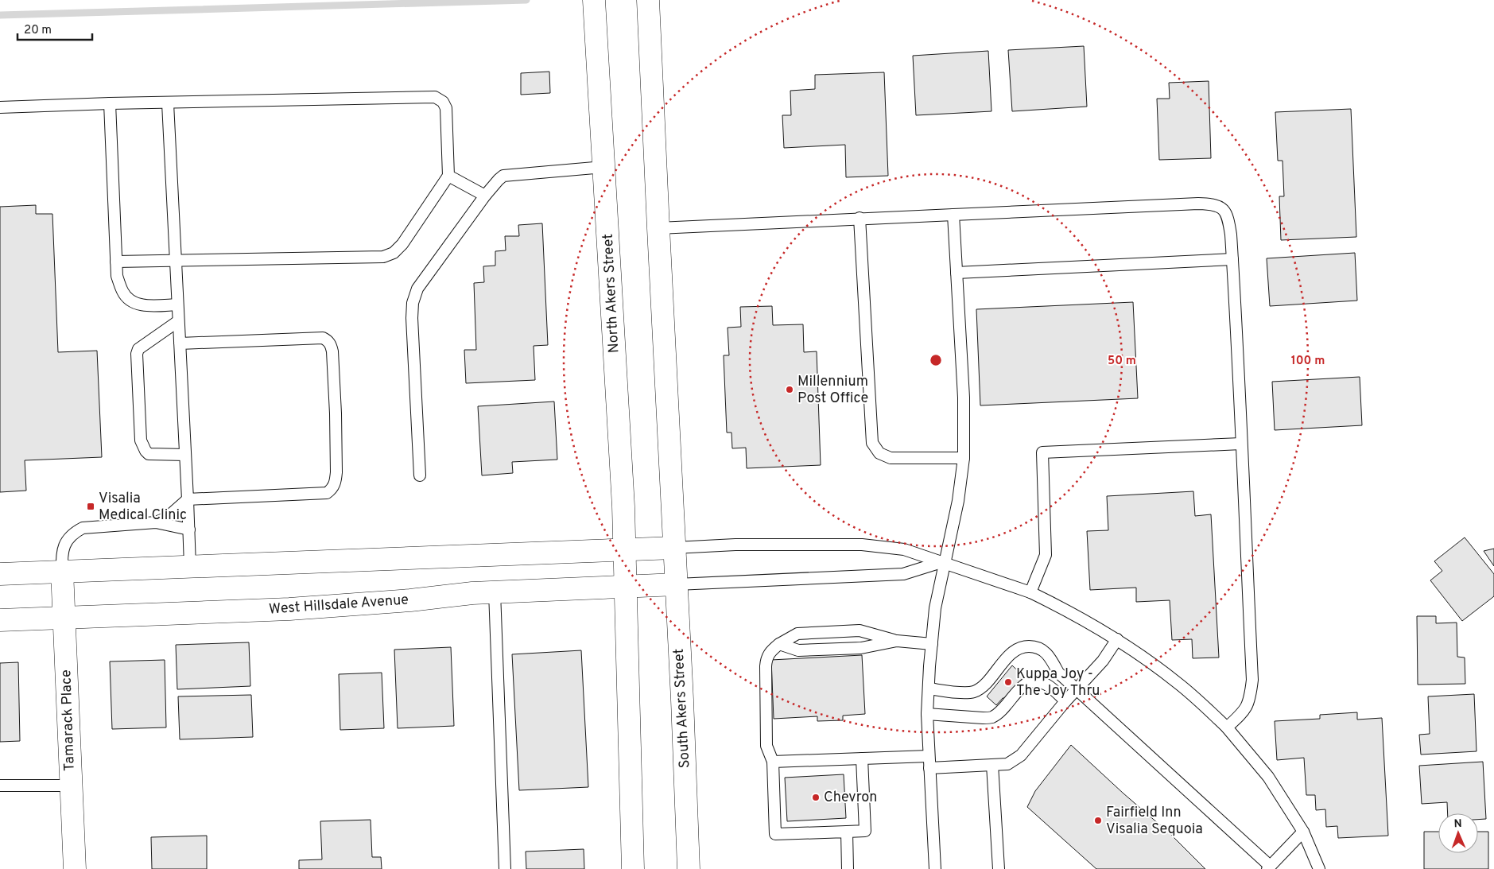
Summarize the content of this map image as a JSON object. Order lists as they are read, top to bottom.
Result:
{
  "streets": {
    "main road": [
      "North Akers Street",
      "West Hillsdale Avenue",
      "South Akers Street",
      "Tamarack Place"
    ]
  },
  "crossings": [
    ["North Akers Street", "West Hillsdale Avenue"],
    ["West Hillsdale Avenue", "South Akers Street"],
    ["West Hillsdale Avenue", "Tamarack Place"]
  ],
  "places": {
    "other": [
      "Millennium Post Office",
      "Kuppa Joy - The Joy Thru",
      "Chevron",
      "Fairfield Inn Visalia Sequoia"
    ],
    "transit": ["Visalia Medical Clinic"]
  },
  "scale_bar": "20 m",
  "north": "top",
  "rings": ["50 m", "100 m"]
}
